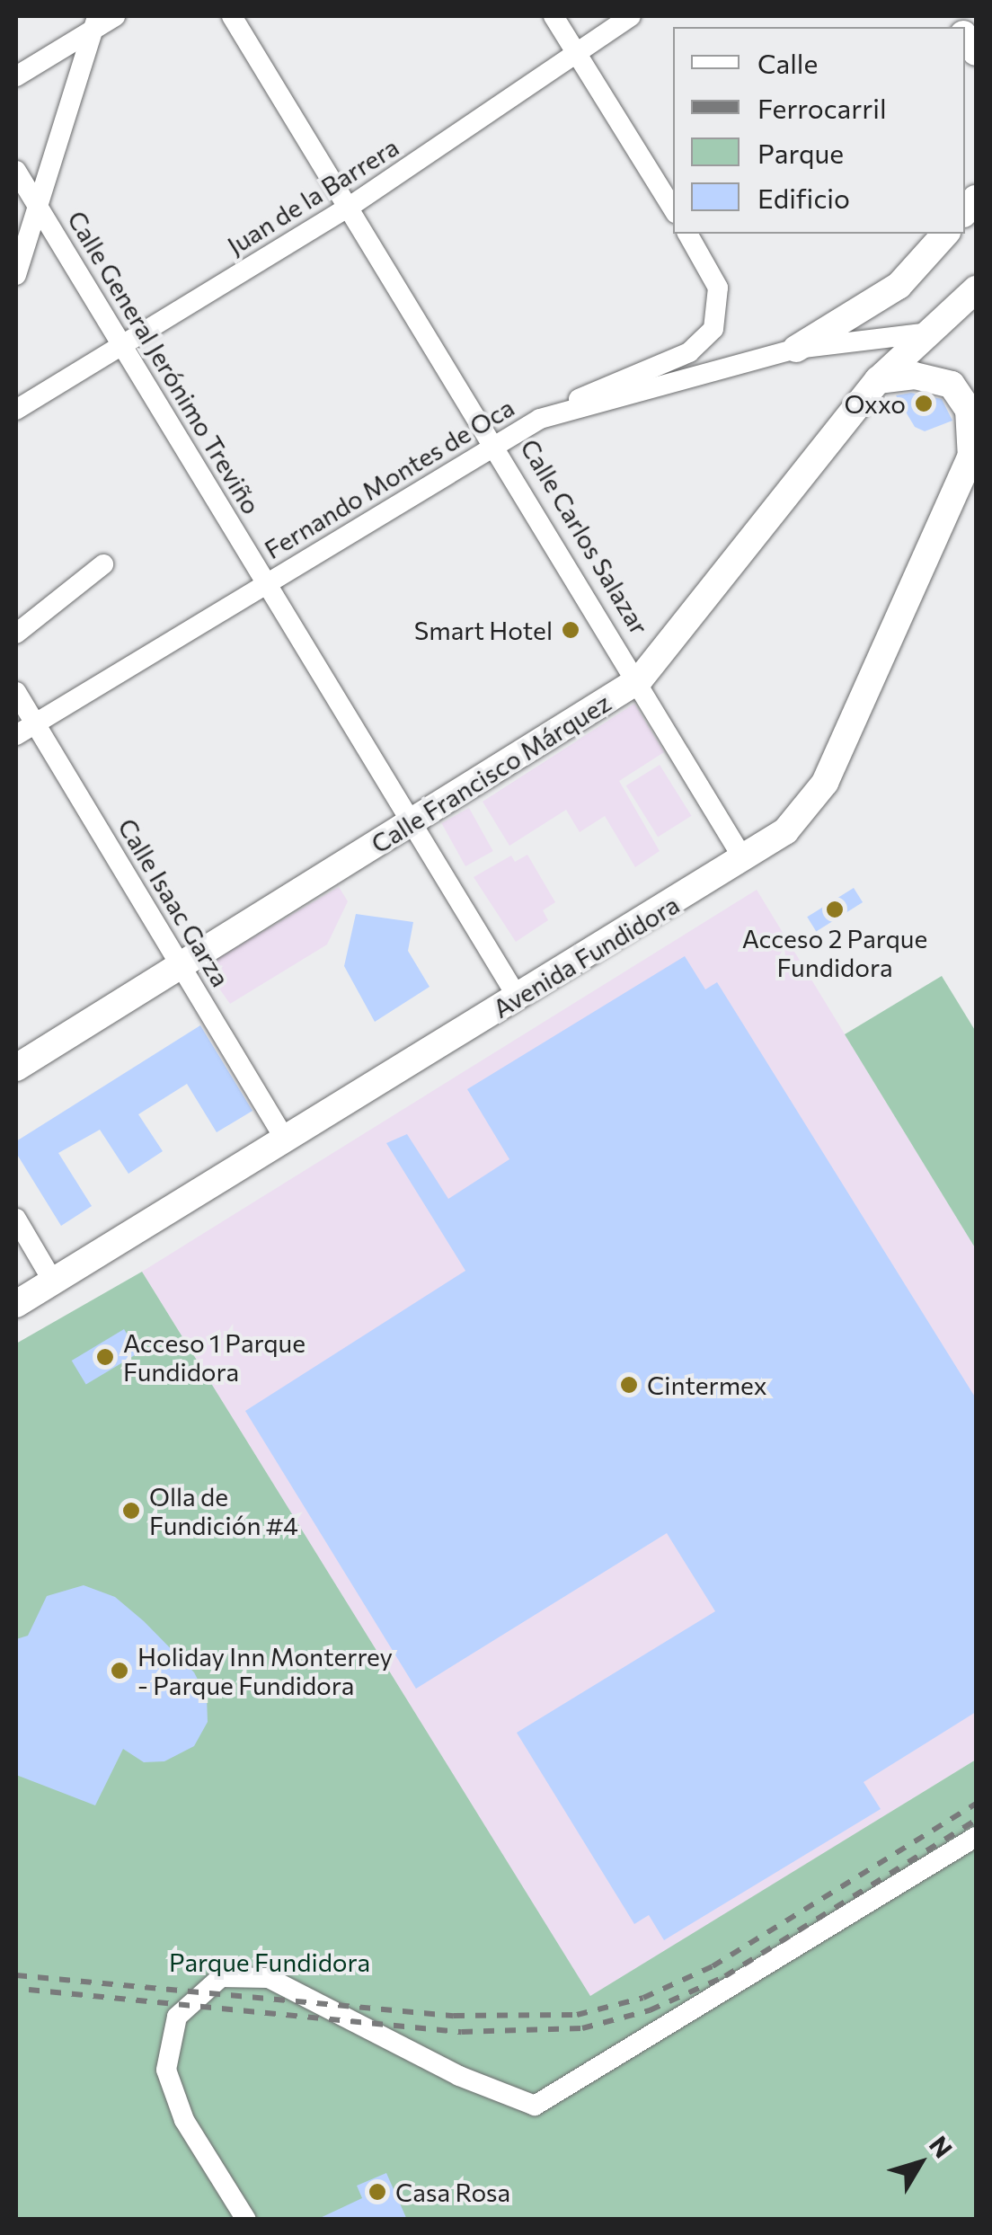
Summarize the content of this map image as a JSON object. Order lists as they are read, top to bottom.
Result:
{
  "streets": {
    "main road": ["Calle Francisco Márquez", "Avenida Fundidora"],
    "street": [
      "Juan de la Barrera",
      "Calle General Jerónimo Treviño",
      "Fernando Montes de Oca",
      "Calle Carlos Salazar",
      "Calle Isaac Garza"
    ]
  },
  "crossings": [
    ["Juan de la Barrera", "Calle General Jerónimo Treviño"],
    ["Juan de la Barrera", "Calle Carlos Salazar"],
    ["Calle General Jerónimo Treviño", "Fernando Montes de Oca"],
    ["Calle General Jerónimo Treviño", "Calle Francisco Márquez"],
    ["Calle General Jerónimo Treviño", "Avenida Fundidora"],
    ["Fernando Montes de Oca", "Calle Carlos Salazar"],
    ["Fernando Montes de Oca", "Calle Francisco Márquez"],
    ["Fernando Montes de Oca", "Calle Isaac Garza"],
    ["Calle Carlos Salazar", "Calle Francisco Márquez"],
    ["Calle Carlos Salazar", "Avenida Fundidora"],
    ["Calle Francisco Márquez", "Calle Isaac Garza"],
    ["Calle Isaac Garza", "Avenida Fundidora"]
  ],
  "parks": ["Parque Fundidora"],
  "places": [
    "Oxxo",
    "Smart Hotel",
    "Acceso 2 Parque Fundidora",
    "Acceso 1 Parque Fundidora",
    "Cintermex",
    "Olla de Fundición #4",
    "Holiday Inn Monterrey - Parque Fundidora",
    "Casa Rosa"
  ],
  "legend": [
    "Calle",
    "Ferrocarril",
    "Parque",
    "Edificio"
  ],
  "north": "top right"
}
